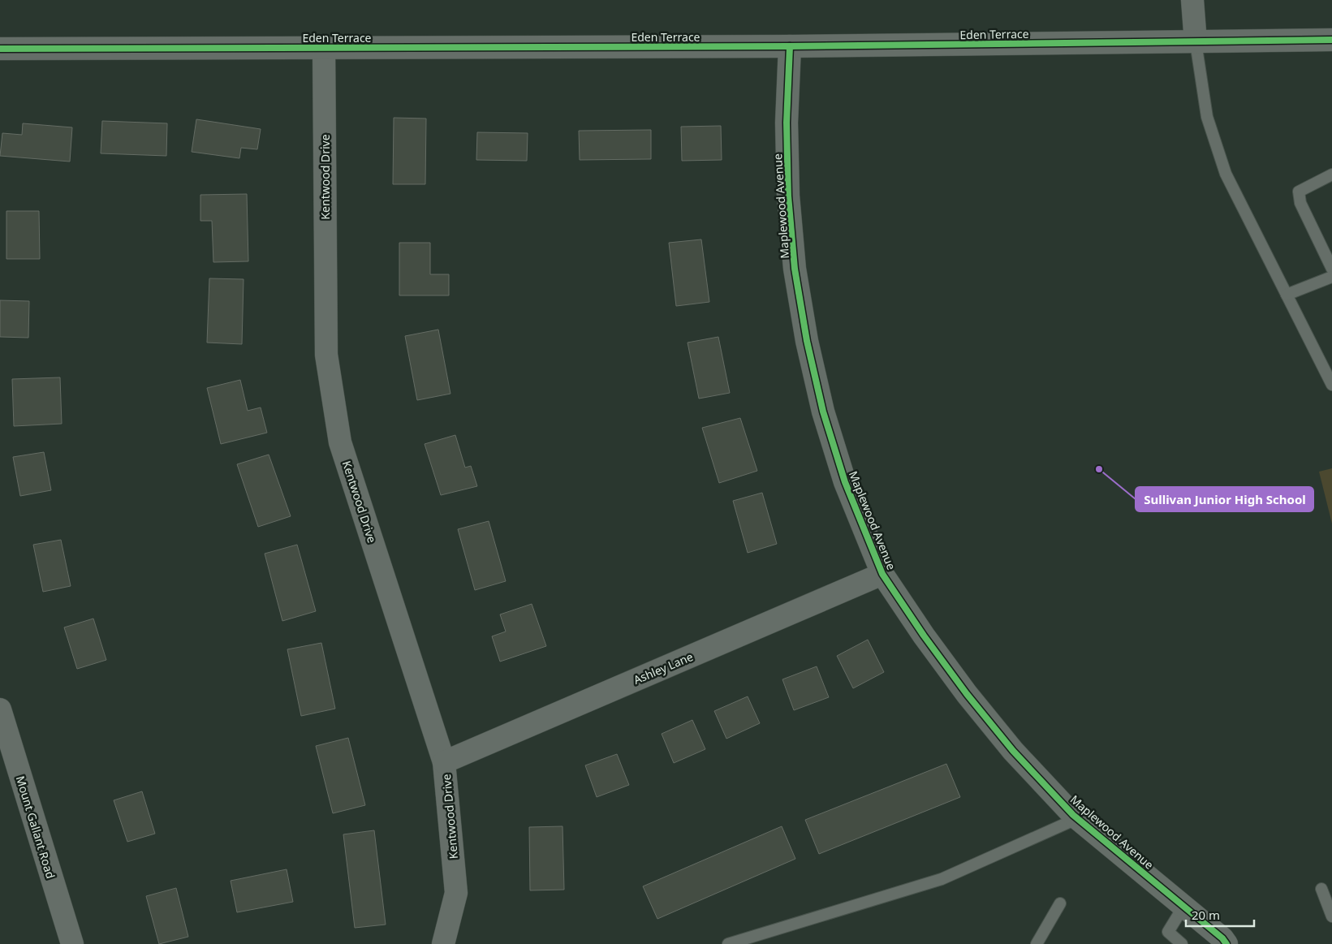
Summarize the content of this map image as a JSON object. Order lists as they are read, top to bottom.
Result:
{
  "streets": {
    "street": [
      "Eden Terrace",
      "Kentwood Drive",
      "Maplewood Avenue",
      "Ashley Lane",
      "Mount Gallant Road"
    ]
  },
  "crossings": [
    ["Eden Terrace", "Kentwood Drive"],
    ["Eden Terrace", "Maplewood Avenue"],
    ["Kentwood Drive", "Ashley Lane"],
    ["Maplewood Avenue", "Ashley Lane"]
  ],
  "places": ["Sullivan Junior High School"],
  "scale_bar": "20 m"
}
